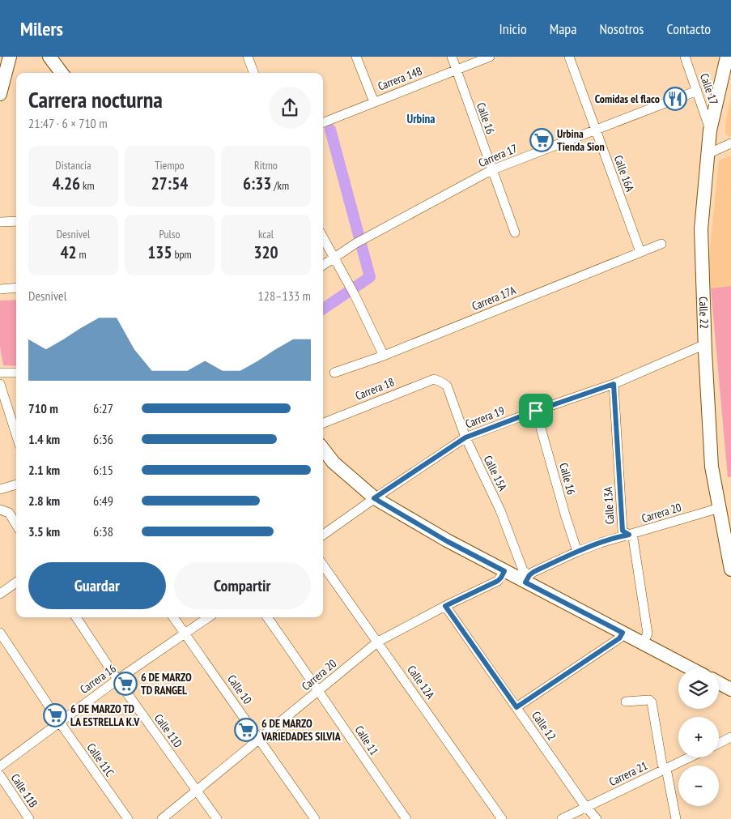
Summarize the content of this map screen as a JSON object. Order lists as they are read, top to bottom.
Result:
{
  "streets": {
    "street": [
      "Carrera 14B",
      "Calle 17",
      "Calle 16",
      "Carrera 17",
      "Calle 16A",
      "Carrera 17A",
      "Calle 22",
      "Carrera 18",
      "Carrera 19",
      "Calle 15A",
      "Calle 13A",
      "Carrera 20",
      "Carrera 16",
      "Calle 12A",
      "Calle 10",
      "Calle 12",
      "Calle 11D",
      "Calle 11",
      "Calle 11C",
      "Carrera 21",
      "Calle 11B"
    ]
  },
  "crossings": [
    ["Carrera 14B", "Calle 16"],
    ["Calle 17", "Carrera 17"],
    ["Calle 17", "Calle 22"],
    ["Calle 16", "Carrera 17"],
    ["Calle 16", "Carrera 19"],
    ["Calle 16", "Carrera 20"],
    ["Carrera 17", "Calle 16A"],
    ["Calle 16A", "Carrera 17A"],
    ["Calle 22", "Carrera 19"],
    ["Calle 22", "Carrera 20"],
    ["Carrera 18", "Calle 15A"],
    ["Carrera 19", "Calle 15A"],
    ["Carrera 19", "Calle 13A"],
    ["Calle 15A", "Carrera 20"],
    ["Calle 13A", "Carrera 20"],
    ["Carrera 20", "Calle 12A"],
    ["Carrera 20", "Calle 10"],
    ["Carrera 20", "Calle 12"],
    ["Carrera 20", "Calle 11D"],
    ["Carrera 20", "Calle 11"],
    ["Carrera 16", "Calle 10"],
    ["Carrera 16", "Calle 11D"],
    ["Carrera 16", "Calle 11C"],
    ["Calle 12", "Carrera 21"]
  ],
  "districts": ["Urbina"],
  "places": {
    "restaurant": ["Comidas el flaco"],
    "supermarket": [
      "Urbina Tienda Sion",
      "6 DE MARZO TD RANGEL",
      "6 DE MARZO TD LA ESTRELLA K.V",
      "6 DE MARZO VARIEDADES SILVIA"
    ]
  },
  "page": {
    "header": "Milers",
    "nav": [
      "Inicio",
      "Mapa",
      "Nosotros",
      "Contacto"
    ],
    "heading": ["Carrera nocturna", "21:47 · 6 × 710 m"],
    "stats": [
      ["Distancia", "4.26 km"],
      ["Tiempo", "27:54"],
      ["Ritmo", "6:33 /km"],
      ["Desnivel", "42 m"],
      ["Pulso", "135 bpm"],
      ["kcal", "320"]
    ],
    "chart": ["Desnivel", "128–133 m"],
    "list": [
      {
        "name": "710 m",
        "note": "6:27"
      },
      {
        "name": "1.4 km",
        "note": "6:36"
      },
      {
        "name": "2.1 km",
        "note": "6:15"
      },
      {
        "name": "2.8 km",
        "note": "6:49"
      },
      {
        "name": "3.5 km",
        "note": "6:38"
      }
    ],
    "buttons": ["Guardar", "Compartir"],
    "map_buttons": ["+", "−"]
  }
}
